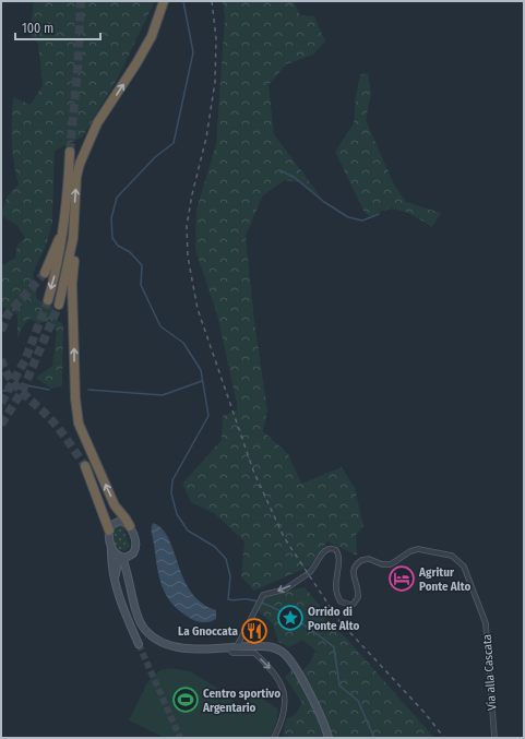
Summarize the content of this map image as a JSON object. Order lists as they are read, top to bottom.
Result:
{
  "streets": {
    "street": ["Via alla Cascata"]
  },
  "places": {
    "hotel": ["Agritur Ponte Alto"],
    "place": ["Orrido di Ponte Alto"],
    "restaurant": ["La Gnoccata"],
    "sports": ["Centro sportivo Argentario"]
  },
  "scale_bar": "100 m"
}
